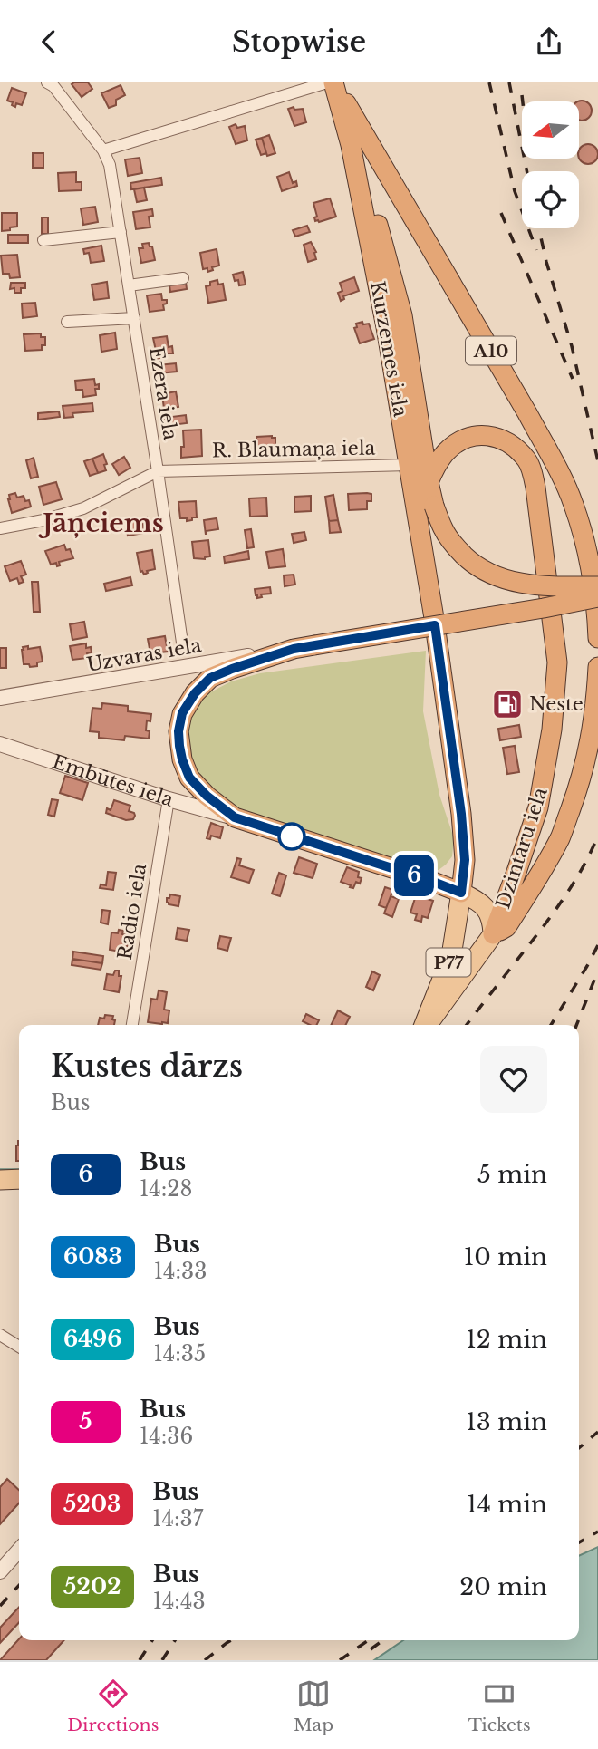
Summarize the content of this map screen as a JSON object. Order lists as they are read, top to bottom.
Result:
{
  "streets": {
    "highway": [
      "Kurzemes iela",
      "A10",
      "Embūtes iela",
      "Dzintaru iela"
    ],
    "main road": ["P77"],
    "street": [
      "Ezera iela",
      "R. Blaumaņa iela",
      "Uzvaras iela",
      "Radio iela"
    ]
  },
  "crossings": [
    ["Kurzemes iela", "A10"],
    ["Kurzemes iela", "R. Blaumaņa iela"],
    ["Kurzemes iela", "Embūtes iela"],
    ["Kurzemes iela", "P77"],
    ["A10", "Dzintaru iela"],
    ["Ezera iela", "R. Blaumaņa iela"],
    ["Embūtes iela", "Dzintaru iela"],
    ["Embūtes iela", "Radio iela"],
    ["Embūtes iela", "P77"]
  ],
  "districts": ["Jāņciems"],
  "places": {
    "fuel station": ["Neste"]
  },
  "lines": ["bus line 6"],
  "north": "left",
  "page": {
    "header": "Stopwise",
    "on_map": "6",
    "heading": ["Kustes dārzs", "Bus"],
    "list": [
      {
        "mark": "6",
        "name": "Bus",
        "note": "14:28",
        "value": "5 min"
      },
      {
        "mark": "6083",
        "name": "Bus",
        "note": "14:33",
        "value": "10 min"
      },
      {
        "mark": "6496",
        "name": "Bus",
        "note": "14:35",
        "value": "12 min"
      },
      {
        "mark": "5",
        "name": "Bus",
        "note": "14:36",
        "value": "13 min"
      },
      {
        "mark": "5203",
        "name": "Bus",
        "note": "14:37",
        "value": "14 min"
      },
      {
        "mark": "5202",
        "name": "Bus",
        "note": "14:43",
        "value": "20 min"
      }
    ],
    "tabs": ["Directions", "Map", "Tickets"]
  }
}
